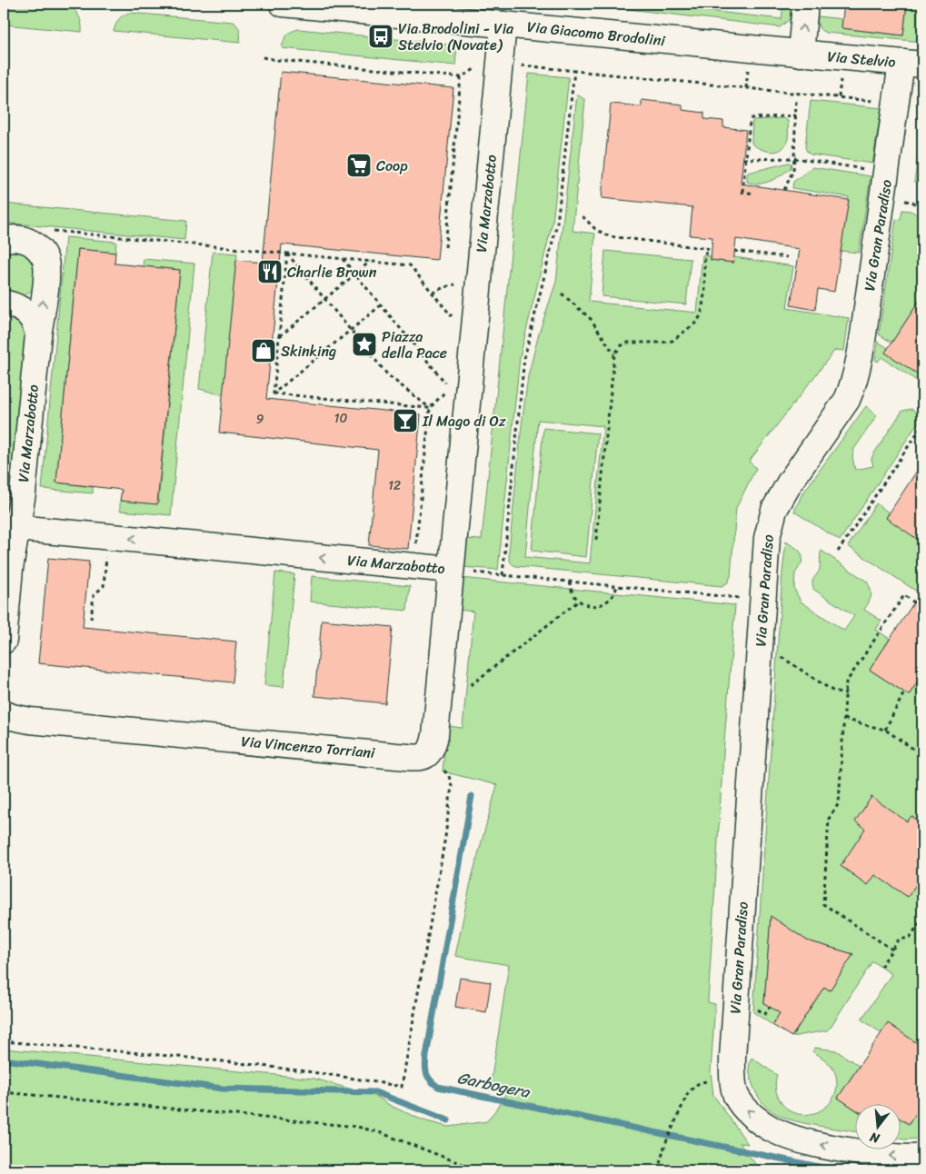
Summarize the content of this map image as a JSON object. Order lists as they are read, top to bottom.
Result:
{
  "streets": {
    "street": [
      "Via Giacomo Brodolini",
      "Via Stelvio",
      "Via Marzabotto",
      "Via Gran Paradiso",
      "Via Vincenzo Torriani"
    ]
  },
  "crossings": [
    ["Via Giacomo Brodolini", "Via Stelvio"],
    ["Via Giacomo Brodolini", "Via Marzabotto"],
    ["Via Stelvio", "Via Gran Paradiso"]
  ],
  "one_way": ["Via Marzabotto"],
  "water": ["Garbogera"],
  "places": {
    "bus stop": ["Via Brodolini - Via Stelvio (Novate)"],
    "supermarket": ["Coop"],
    "restaurant": ["Charlie Brown"],
    "place": ["Piazza della Pace"],
    "shop": ["Skinking"],
    "bar": ["Il Mago di Oz"]
  },
  "house_numbers": ["10", "9", "12"],
  "north": "bottom"
}
